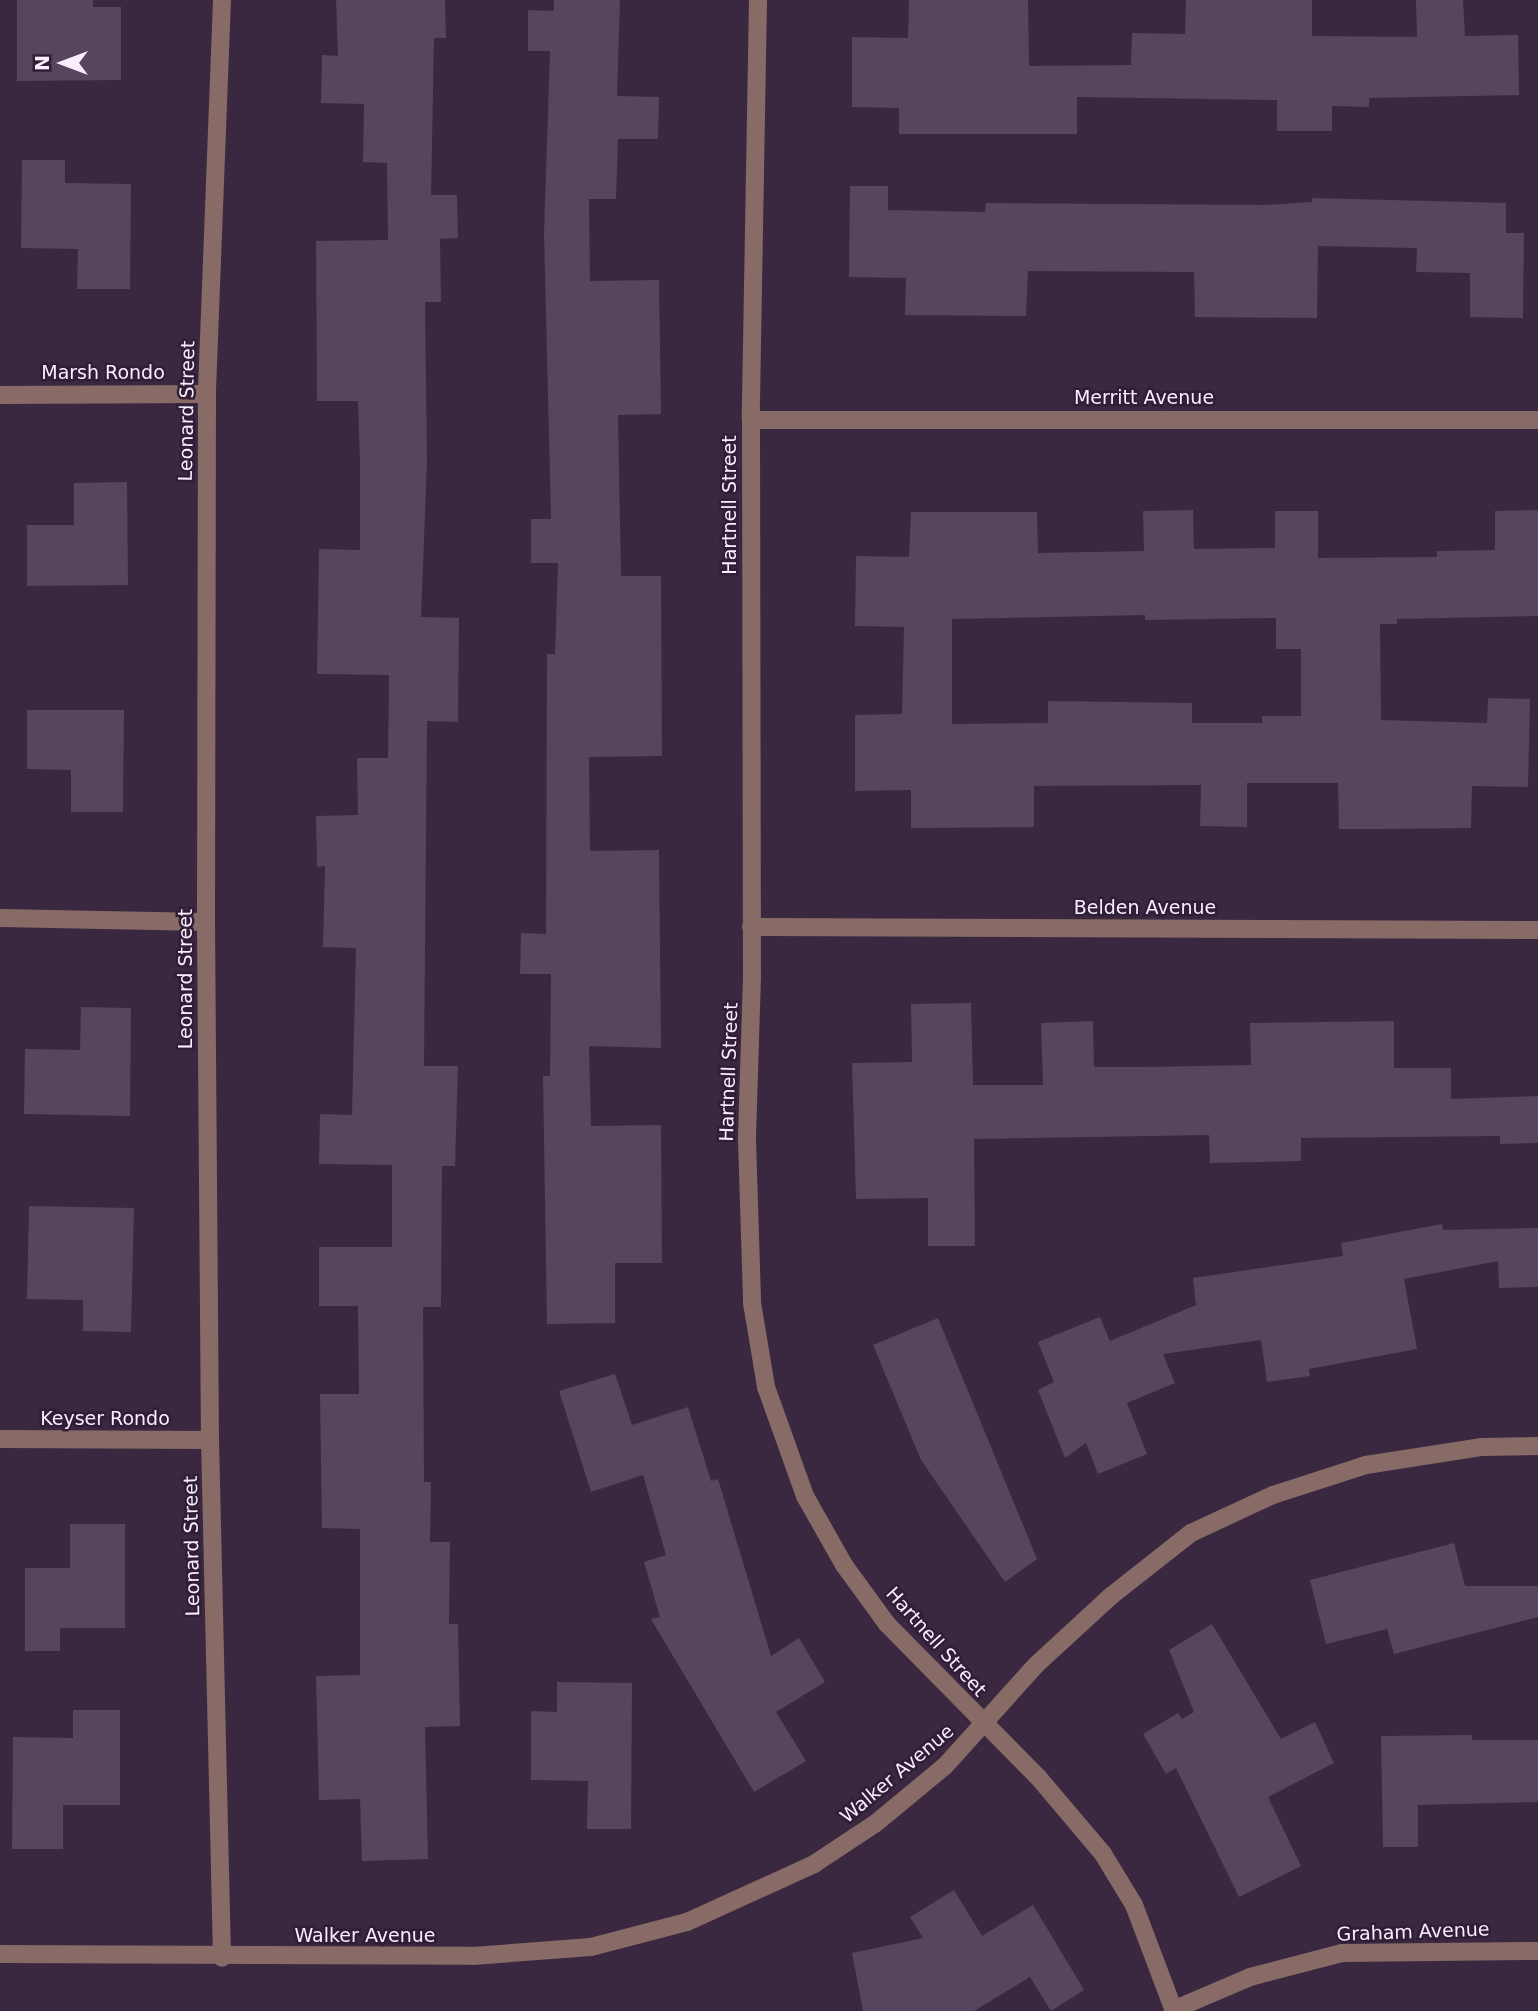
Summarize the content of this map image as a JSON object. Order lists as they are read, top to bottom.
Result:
{
  "streets": {
    "street": [
      "Marsh Rondo",
      "Merritt Avenue",
      "Leonard Street",
      "Hartnell Street",
      "Belden Avenue",
      "Keyser Rondo",
      "Walker Avenue",
      "Graham Avenue"
    ]
  },
  "crossings": [
    ["Marsh Rondo", "Leonard Street"],
    ["Merritt Avenue", "Hartnell Street"],
    ["Leonard Street", "Keyser Rondo"],
    ["Leonard Street", "Walker Avenue"],
    ["Hartnell Street", "Belden Avenue"],
    ["Hartnell Street", "Walker Avenue"],
    ["Hartnell Street", "Graham Avenue"]
  ],
  "north": "left"
}
